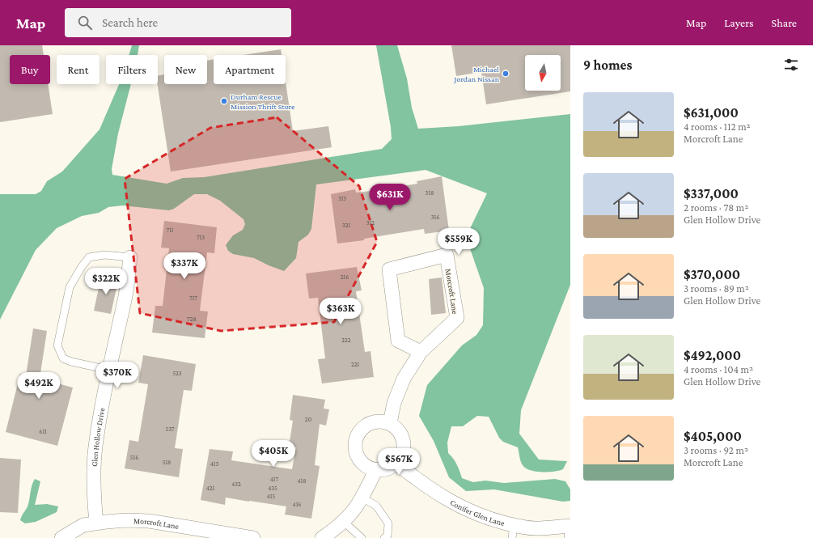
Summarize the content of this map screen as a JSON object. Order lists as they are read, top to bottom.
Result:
{
  "streets": {
    "street": ["Morcroft Lane", "Glen Hollow Drive", "Conifer Glen Lane"]
  },
  "crossings": [
    ["Morcroft Lane", "Glen Hollow Drive"],
    ["Morcroft Lane", "Conifer Glen Lane"]
  ],
  "places": ["Michael Jordan Nissan", "Durham Rescue Mission Thrift Store"],
  "house_numbers": [
    "318",
    "313",
    "316",
    "312",
    "321",
    "711",
    "713",
    "216",
    "717",
    "728",
    "222",
    "221",
    "523",
    "20",
    "537",
    "611",
    "516",
    "518",
    "413",
    "417",
    "418",
    "432",
    "421",
    "435",
    "415",
    "416"
  ],
  "north": "bottom",
  "page": {
    "header": "Map",
    "search": "Search here",
    "nav": ["Map", "Layers", "Share"],
    "heading": "9 homes",
    "chip": [
      "Buy",
      "Rent",
      "Filters",
      "New",
      "Apartment"
    ],
    "list": [
      {
        "name": "$631,000",
        "note": "4 rooms · 112 m² · Morcroft Lane"
      },
      {
        "name": "$337,000",
        "note": "2 rooms · 78 m² · Glen Hollow Drive"
      },
      {
        "name": "$370,000",
        "note": "3 rooms · 89 m² · Glen Hollow Drive"
      },
      {
        "name": "$492,000",
        "note": "4 rooms · 104 m² · Glen Hollow Drive"
      },
      {
        "name": "$405,000",
        "note": "3 rooms · 92 m² · Morcroft Lane"
      }
    ],
    "price": [
      "$631K",
      "$559K",
      "$337K",
      "$322K",
      "$363K",
      "$370K",
      "$492K",
      "$405K",
      "$567K"
    ]
  }
}
